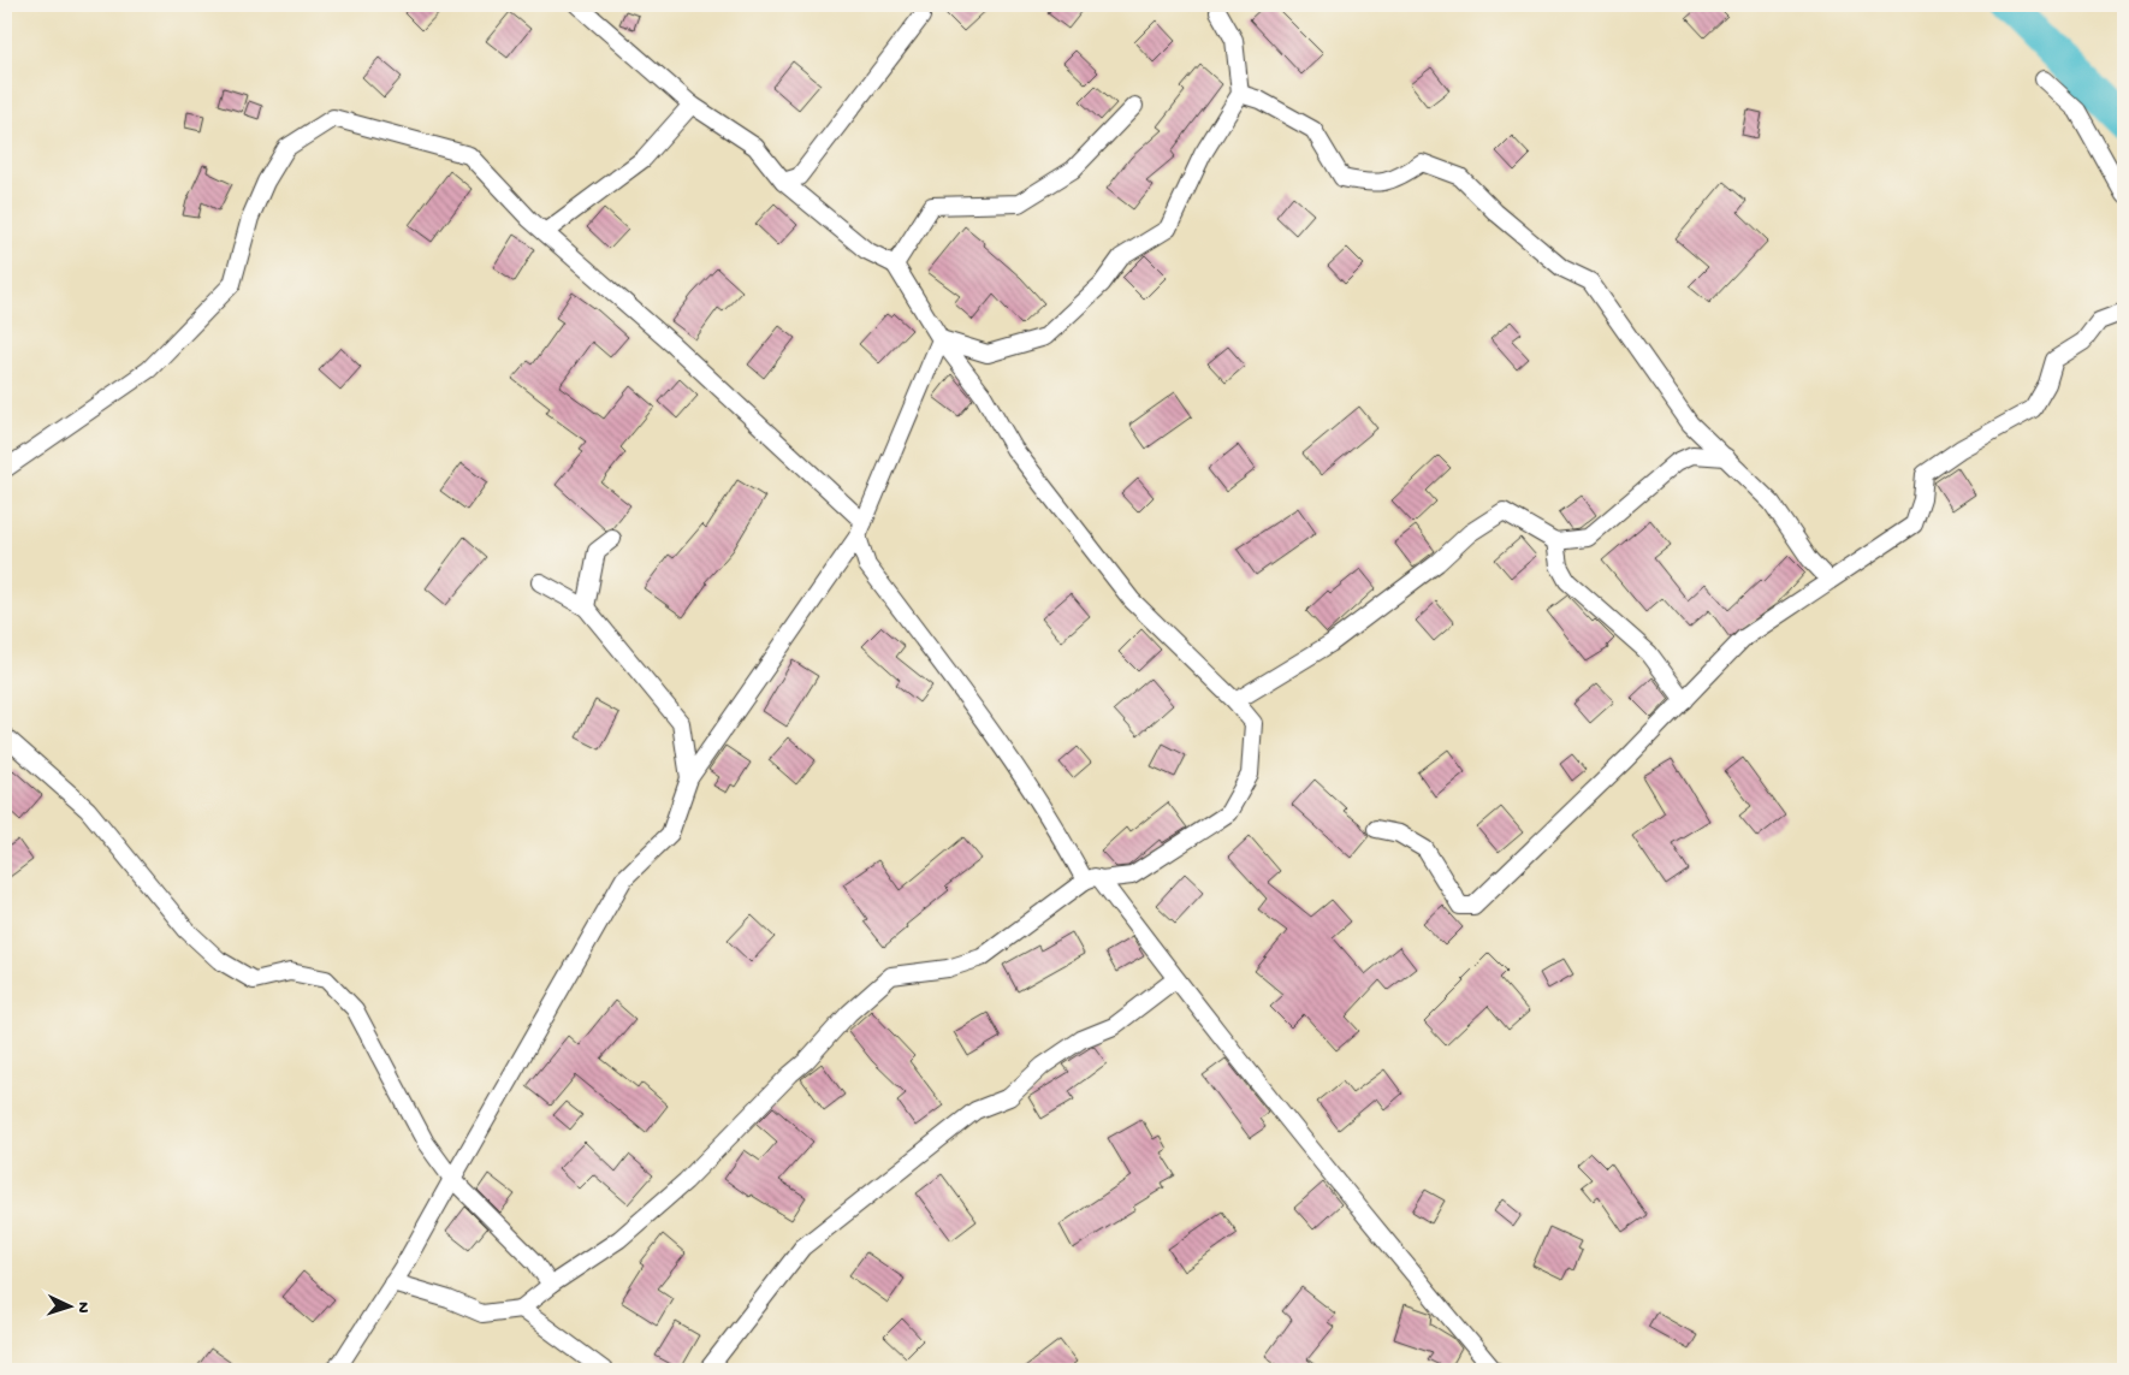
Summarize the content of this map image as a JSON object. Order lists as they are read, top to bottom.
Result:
{
  "north": "right"
}
